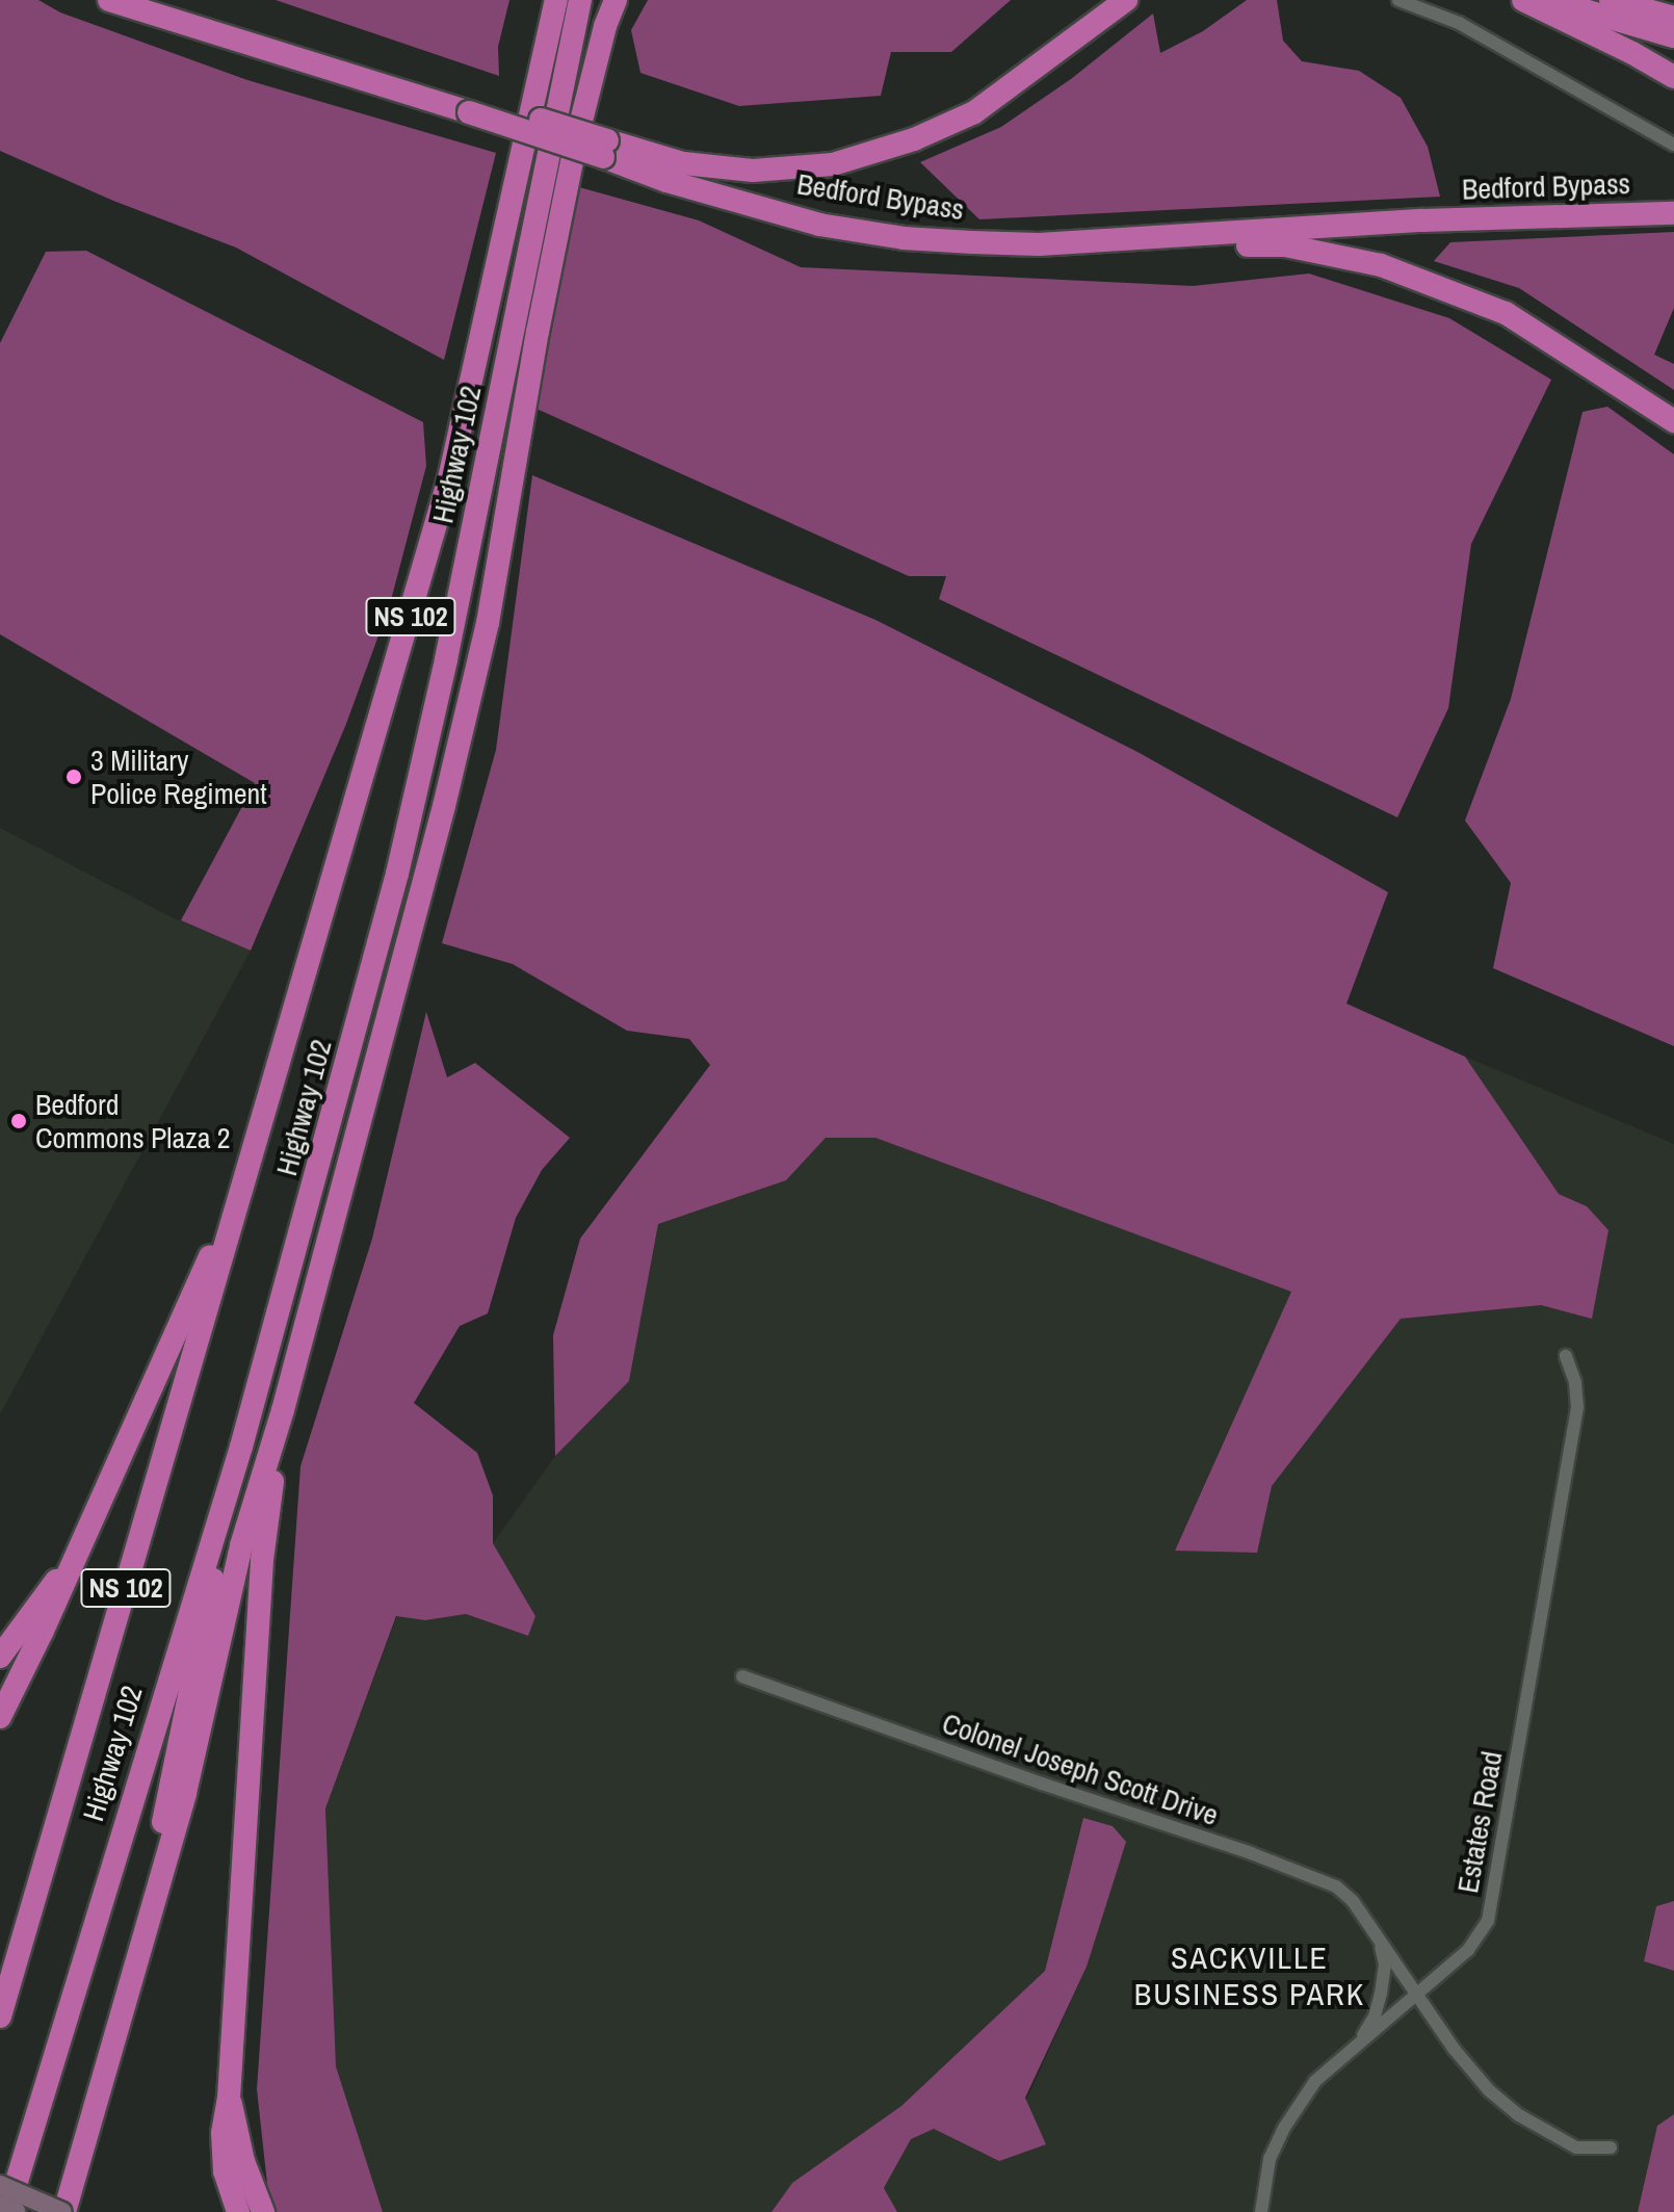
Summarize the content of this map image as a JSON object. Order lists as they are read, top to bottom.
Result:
{
  "streets": {
    "highway": ["Bedford Bypass", "Highway 102", "NS 102"],
    "street": ["Colonel Joseph Scott Drive", "Estates Road"]
  },
  "crossings": [
    ["Colonel Joseph Scott Drive", "Estates Road"]
  ],
  "districts": ["SACKVILLE BUSINESS PARK"],
  "places": ["3 Military Police Regiment", "Bedford Commons Plaza 2"]
}
